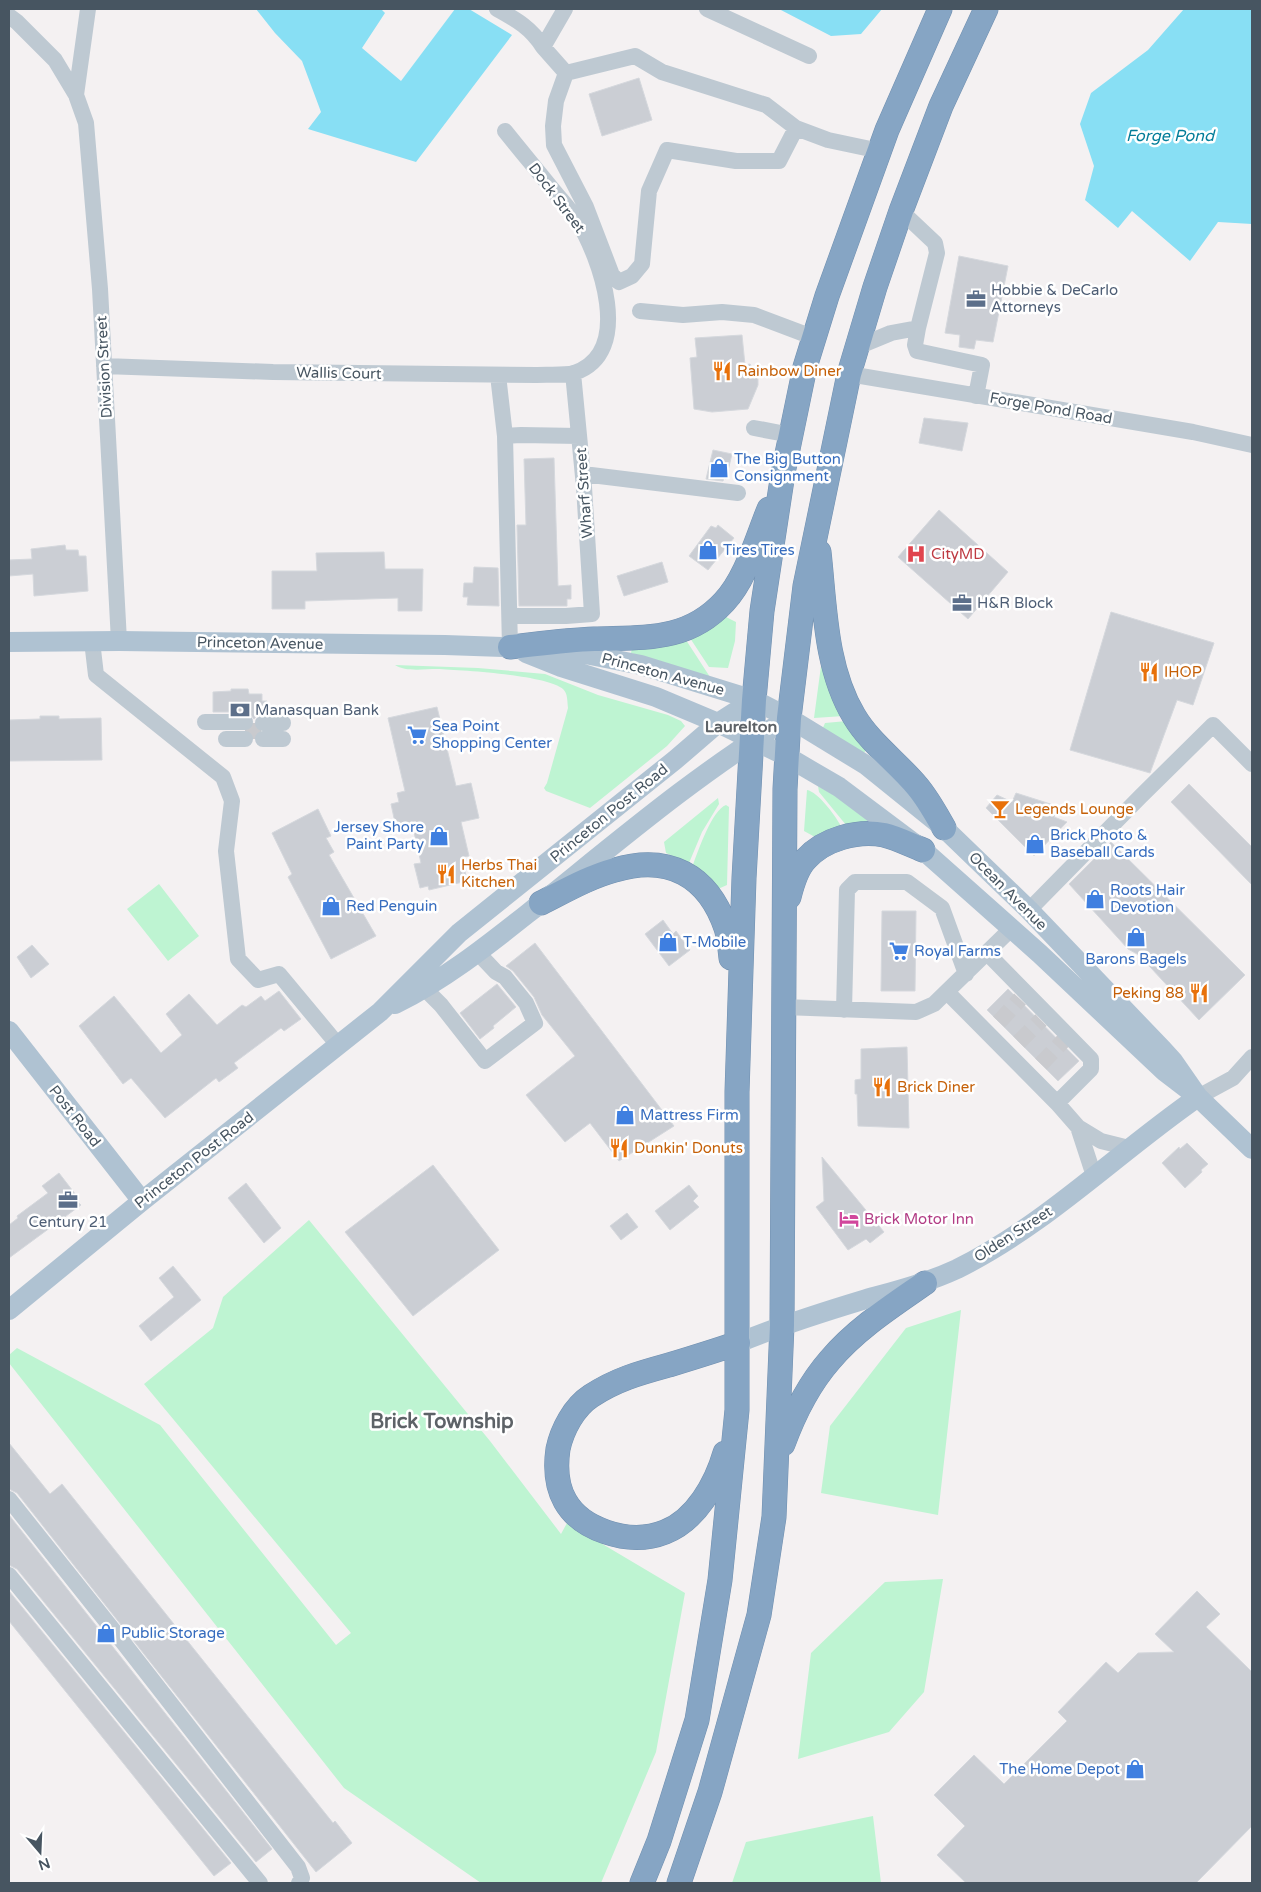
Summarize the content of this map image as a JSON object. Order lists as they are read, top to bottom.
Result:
{
  "streets": {
    "main road": [
      "Princeton Avenue",
      "Princeton Post Road",
      "Ocean Avenue",
      "Post Road",
      "Olden Street"
    ],
    "street": [
      "Dock Street",
      "Division Street",
      "Wallis Court",
      "Forge Pond Road",
      "Wharf Street"
    ]
  },
  "crossings": [
    ["Dock Street", "Wallis Court"],
    ["Dock Street", "Wharf Street"],
    ["Division Street", "Wallis Court"],
    ["Division Street", "Princeton Avenue"],
    ["Wallis Court", "Wharf Street"],
    ["Princeton Avenue", "Princeton Post Road"],
    ["Princeton Avenue", "Ocean Avenue"],
    ["Princeton Post Road", "Ocean Avenue"],
    ["Princeton Post Road", "Post Road"],
    ["Ocean Avenue", "Olden Street"]
  ],
  "districts": ["Laurelton", "Brick Township"],
  "water": ["Forge Pond"],
  "places": {
    "office": ["Hobbie & DeCarlo Attorneys", "H&R Block", "Century 21"],
    "restaurant": [
      "Rainbow Diner",
      "IHOP",
      "Herbs Thai Kitchen",
      "Peking 88",
      "Brick Diner",
      "Dunkin' Donuts"
    ],
    "shop": [
      "The Big Button Consignment",
      "Tires Tires",
      "Jersey Shore Paint Party",
      "Brick Photo & Baseball Cards",
      "Roots Hair Devotion",
      "Red Penguin",
      "Barons Bagels",
      "T-Mobile",
      "Mattress Firm",
      "Public Storage",
      "The Home Depot"
    ],
    "hospital": ["CityMD"],
    "bank": ["Manasquan Bank"],
    "supermarket": ["Sea Point Shopping Center", "Royal Farms"],
    "bar": ["Legends Lounge"],
    "hotel": ["Brick Motor Inn"]
  },
  "north": "bottom"
}
